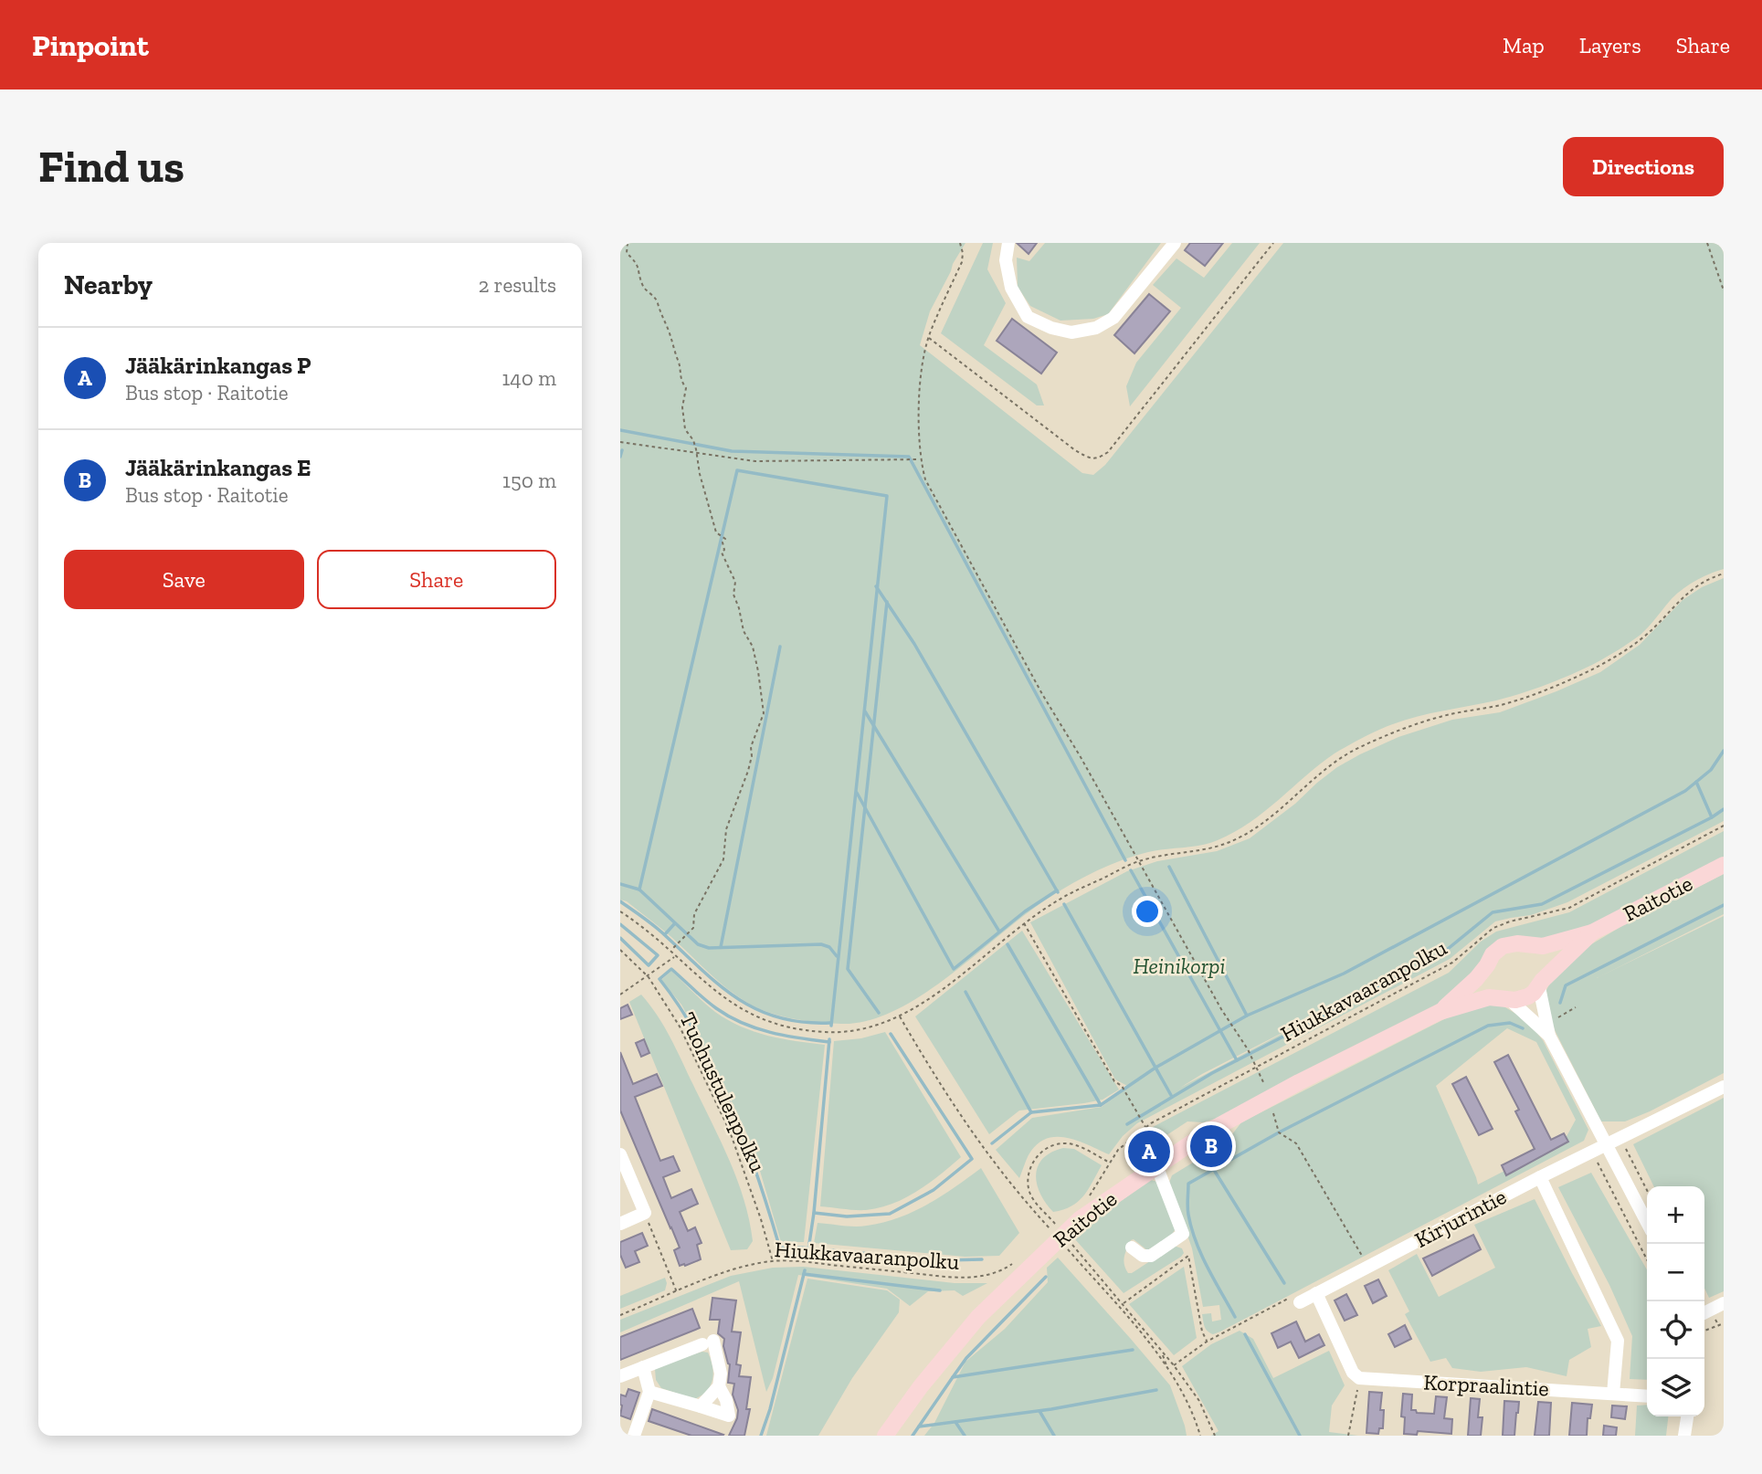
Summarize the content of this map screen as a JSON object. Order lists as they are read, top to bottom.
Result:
{
  "streets": {
    "main road": ["Raitotie"],
    "street": ["Kirjurintie", "Korpraalintie"],
    "path": ["Hiukkavaaranpolku", "Tuohustulenpolku"]
  },
  "crossings": [
    ["Hiukkavaaranpolku", "Tuohustulenpolku"]
  ],
  "parks": ["Heinikorpi"],
  "page": {
    "header": "Pinpoint",
    "nav": ["Map", "Layers", "Share"],
    "buttons": [
      "Directions",
      ["Save", "Share"]
    ],
    "title": "Find us",
    "heading": ["Nearby", "2 results"],
    "list": [
      {
        "mark": "A",
        "name": "Jääkärinkangas P",
        "note": "Bus stop · Raitotie",
        "value": "140 m"
      },
      {
        "mark": "B",
        "name": "Jääkärinkangas E",
        "note": "Bus stop · Raitotie",
        "value": "150 m"
      }
    ],
    "pins": ["B", "A"],
    "map_buttons": ["+", "−"]
  }
}
